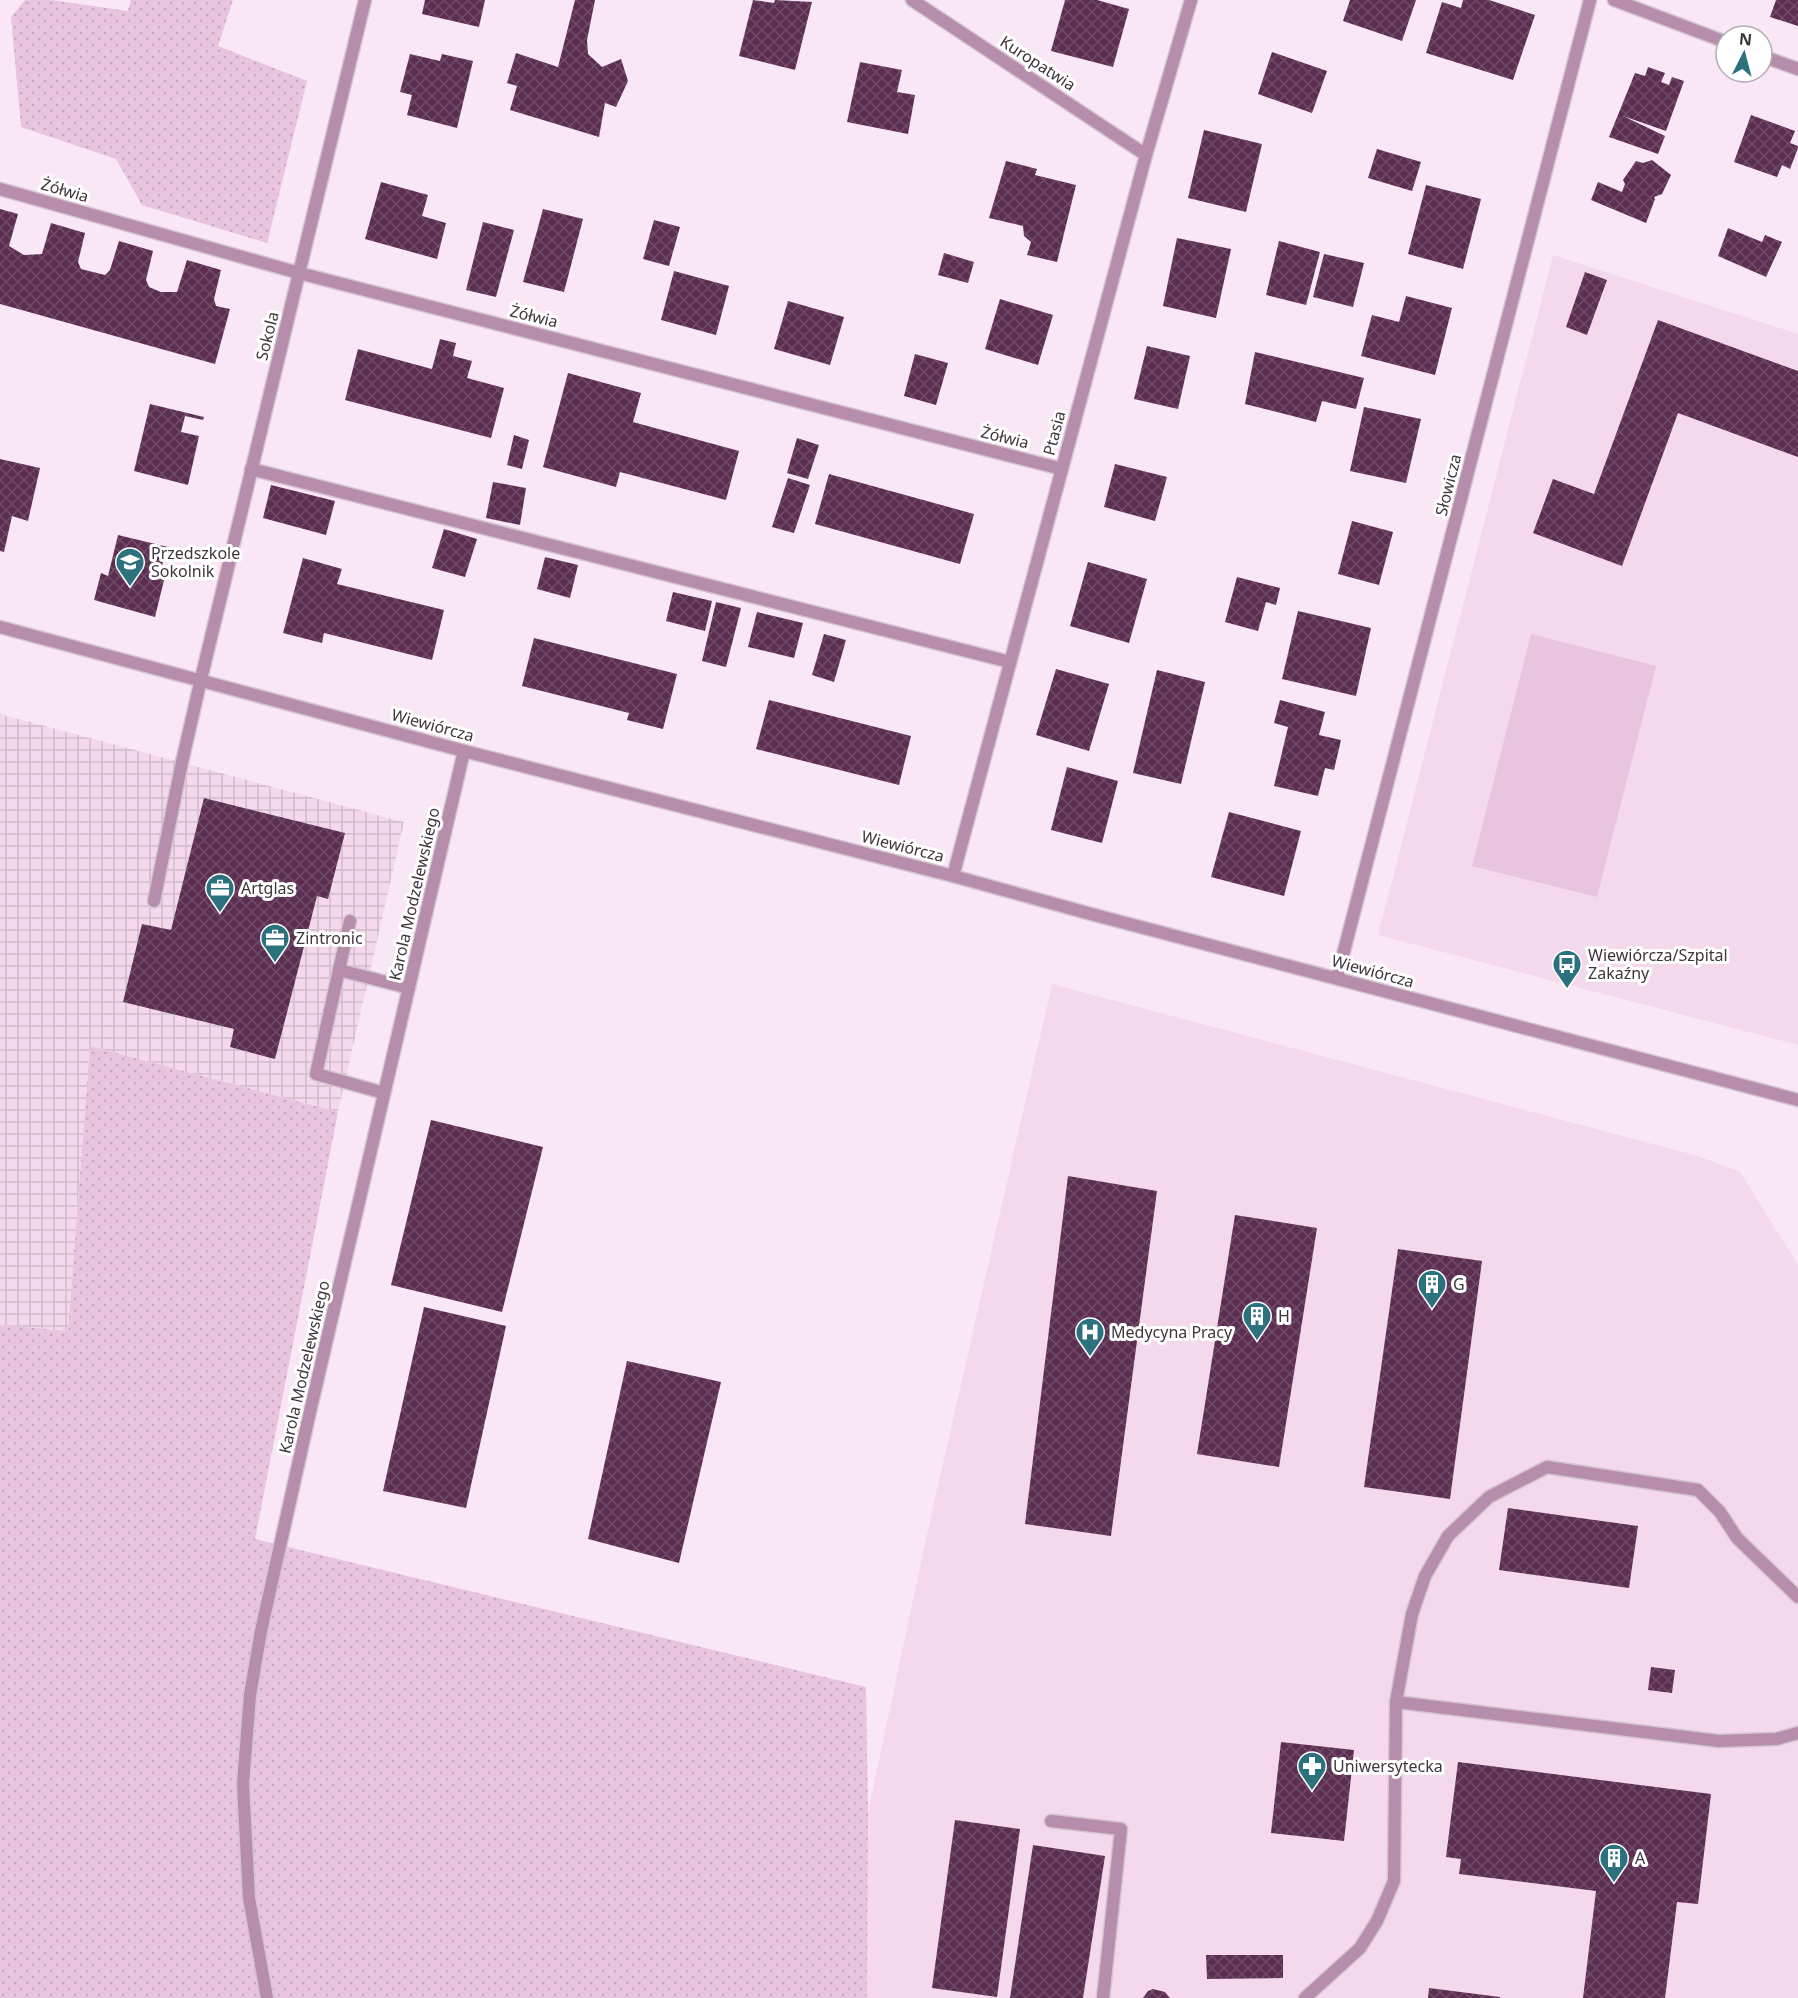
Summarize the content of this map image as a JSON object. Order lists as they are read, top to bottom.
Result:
{
  "streets": {
    "street": [
      "Kuropatwia",
      "Żółwia",
      "Sokola",
      "Ptasia",
      "Słowicza",
      "Wiewiórcza",
      "Karola Modzelewskiego"
    ]
  },
  "crossings": [
    ["Kuropatwia", "Ptasia"],
    ["Żółwia", "Sokola"],
    ["Żółwia", "Ptasia"],
    ["Sokola", "Wiewiórcza"],
    ["Ptasia", "Wiewiórcza"],
    ["Słowicza", "Wiewiórcza"],
    ["Wiewiórcza", "Karola Modzelewskiego"]
  ],
  "places": {
    "school or university": ["Przedszkole Sokolnik"],
    "office": ["Artglas", "Zintronic"],
    "bus stop": ["Wiewiórcza/Szpital Zakaźny"],
    "building": ["G", "H", "A"],
    "hospital": ["Medycyna Pracy"],
    "pharmacy": ["Uniwersytecka"]
  },
  "north": "top"
}
